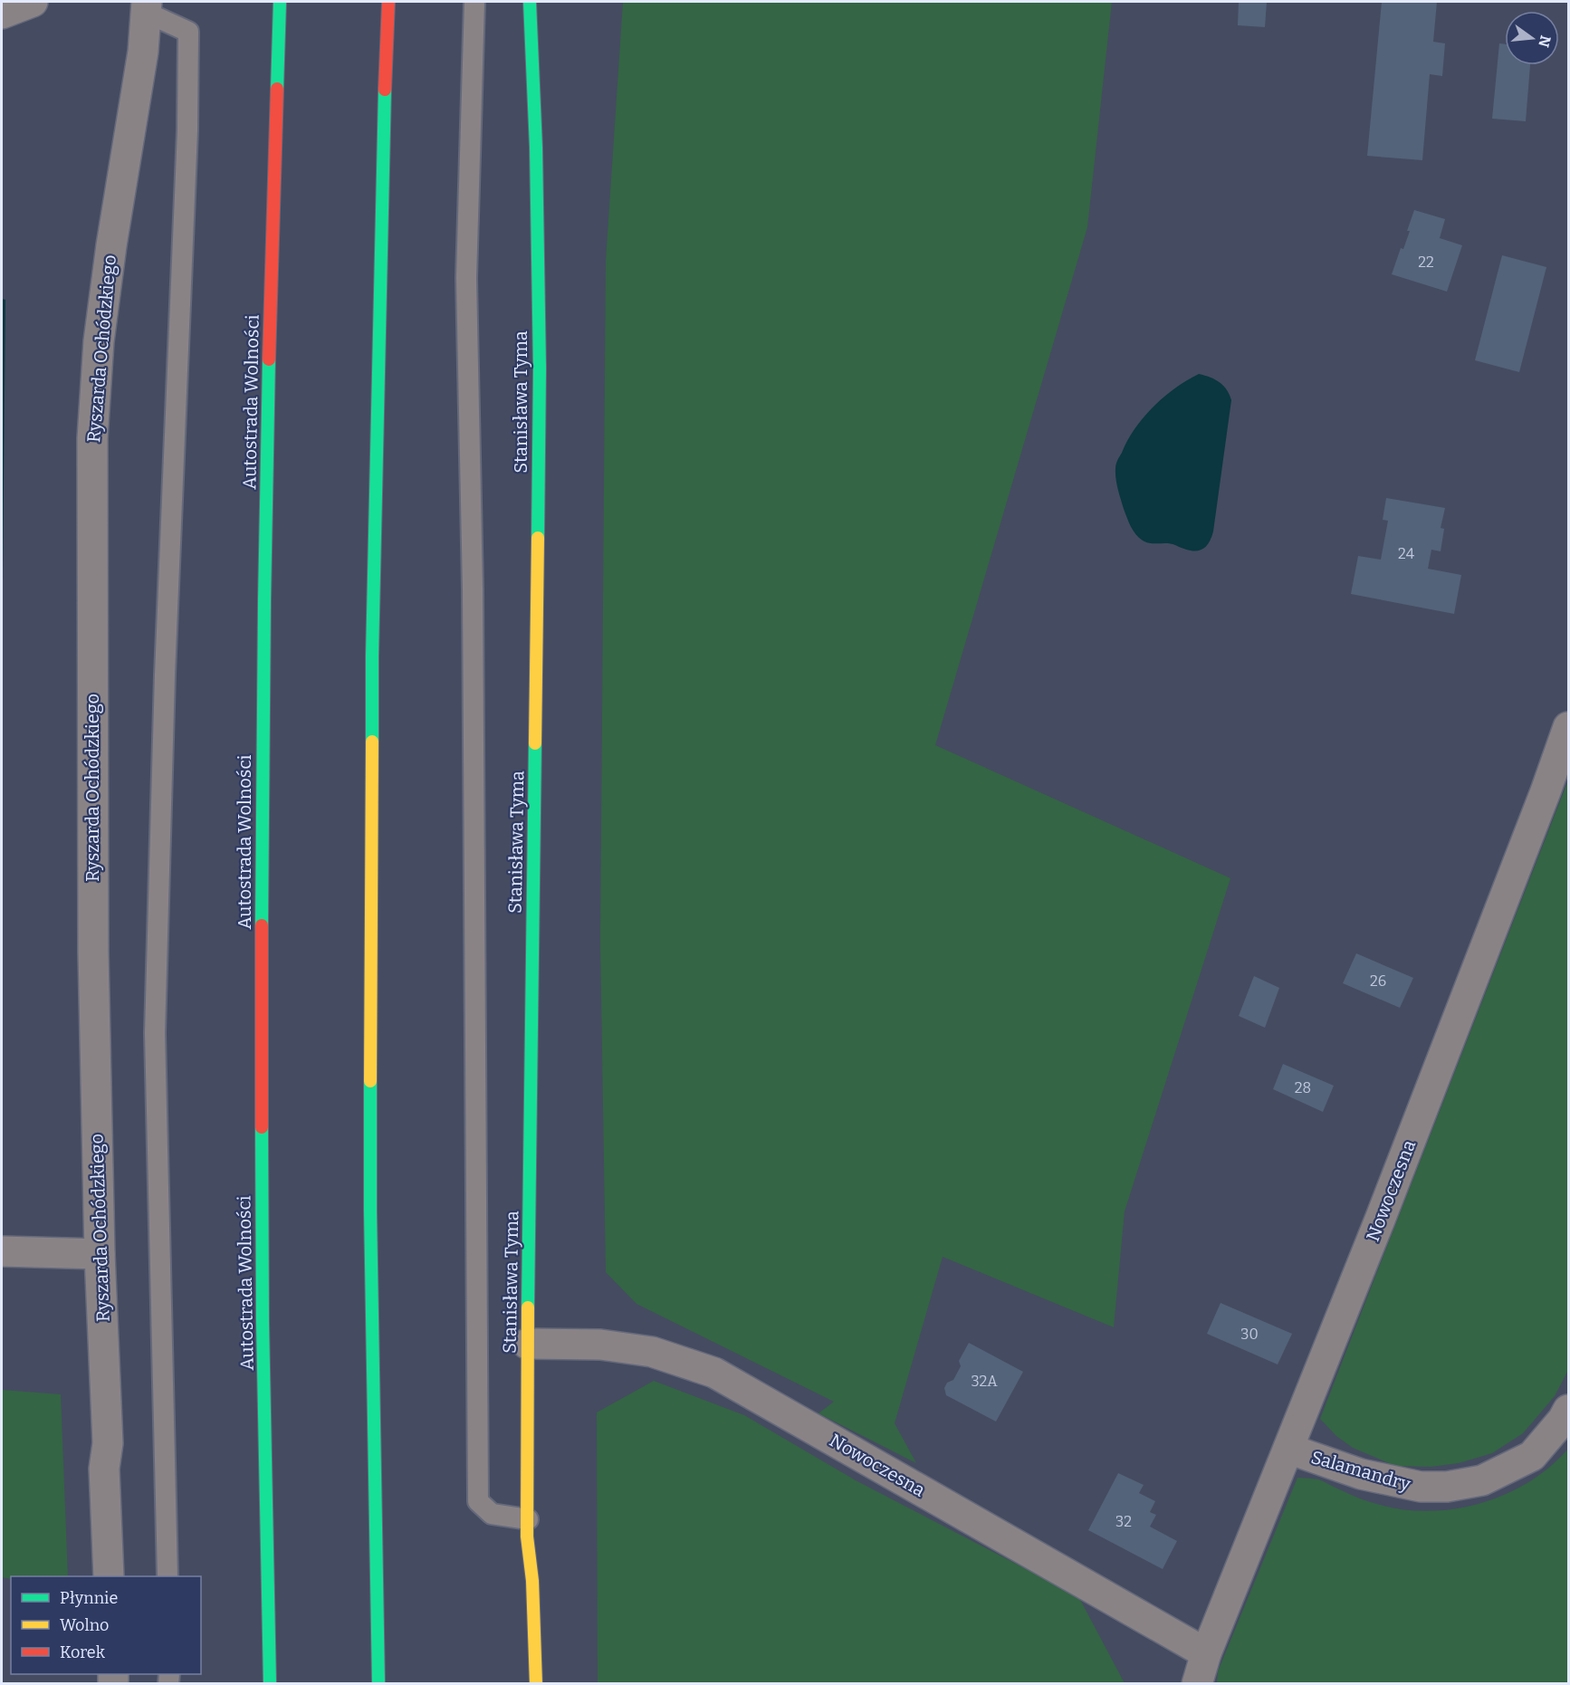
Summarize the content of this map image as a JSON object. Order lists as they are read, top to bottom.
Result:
{
  "streets": {
    "main road": ["Autostrada Wolności", "Stanisława Tyma"],
    "street": ["Ryszarda Ochódzkiego", "Nowoczesna", "Salamandry"]
  },
  "crossings": [
    ["Stanisława Tyma", "Nowoczesna"],
    ["Nowoczesna", "Salamandry"]
  ],
  "house_numbers": [
    "22",
    "24",
    "26",
    "28",
    "30",
    "32A",
    "32"
  ],
  "legend": ["Płynnie", "Wolno", "Korek"],
  "north": "right"
}
